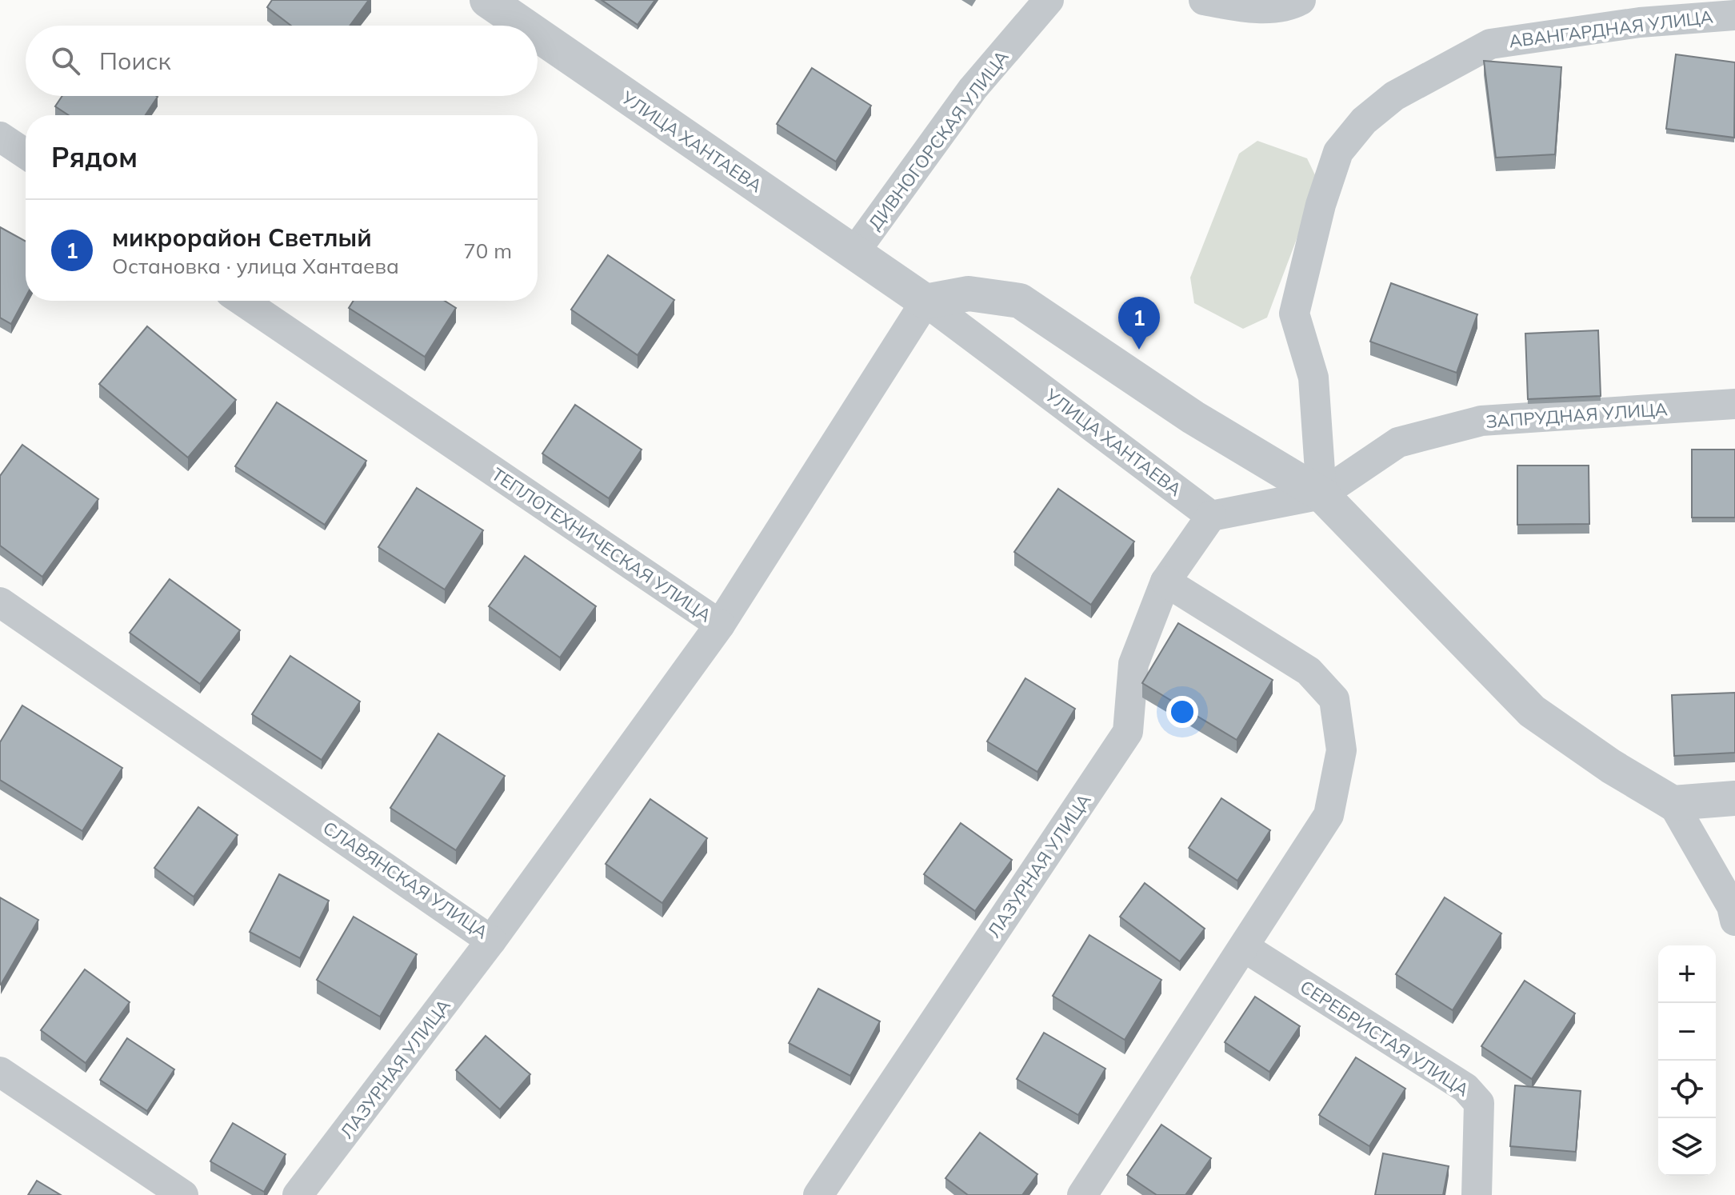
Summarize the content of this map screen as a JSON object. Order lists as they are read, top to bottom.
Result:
{
  "streets": {
    "street": [
      "АВАНГАРДНАЯ УЛИЦА",
      "ДИВНОГОРСКАЯ УЛИЦА",
      "УЛИЦА ХАНТАЕВА",
      "ЗАПРУДНАЯ УЛИЦА",
      "ТЕПЛОТЕХНИЧЕСКАЯ УЛИЦА",
      "ЛАЗУРНАЯ УЛИЦА",
      "СЛАВЯНСКАЯ УЛИЦА",
      "СЕРЕБРИСТАЯ УЛИЦА"
    ]
  },
  "crossings": [
    ["АВАНГАРДНАЯ УЛИЦА", "ЗАПРУДНАЯ УЛИЦА"],
    ["ДИВНОГОРСКАЯ УЛИЦА", "УЛИЦА ХАНТАЕВА"],
    ["УЛИЦА ХАНТАЕВА", "ТЕПЛОТЕХНИЧЕСКАЯ УЛИЦА"],
    ["УЛИЦА ХАНТАЕВА", "ЛАЗУРНАЯ УЛИЦА"],
    ["ТЕПЛОТЕХНИЧЕСКАЯ УЛИЦА", "СЛАВЯНСКАЯ УЛИЦА"],
    ["ЛАЗУРНАЯ УЛИЦА", "СЛАВЯНСКАЯ УЛИЦА"]
  ],
  "page": {
    "search": "Поиск",
    "heading": "Рядом",
    "list": [
      {
        "mark": "1",
        "name": "микрорайон Светлый",
        "note": "Остановка · улица Хантаева",
        "value": "70 m"
      }
    ],
    "pins": "1",
    "map_buttons": ["+", "−"]
  }
}
